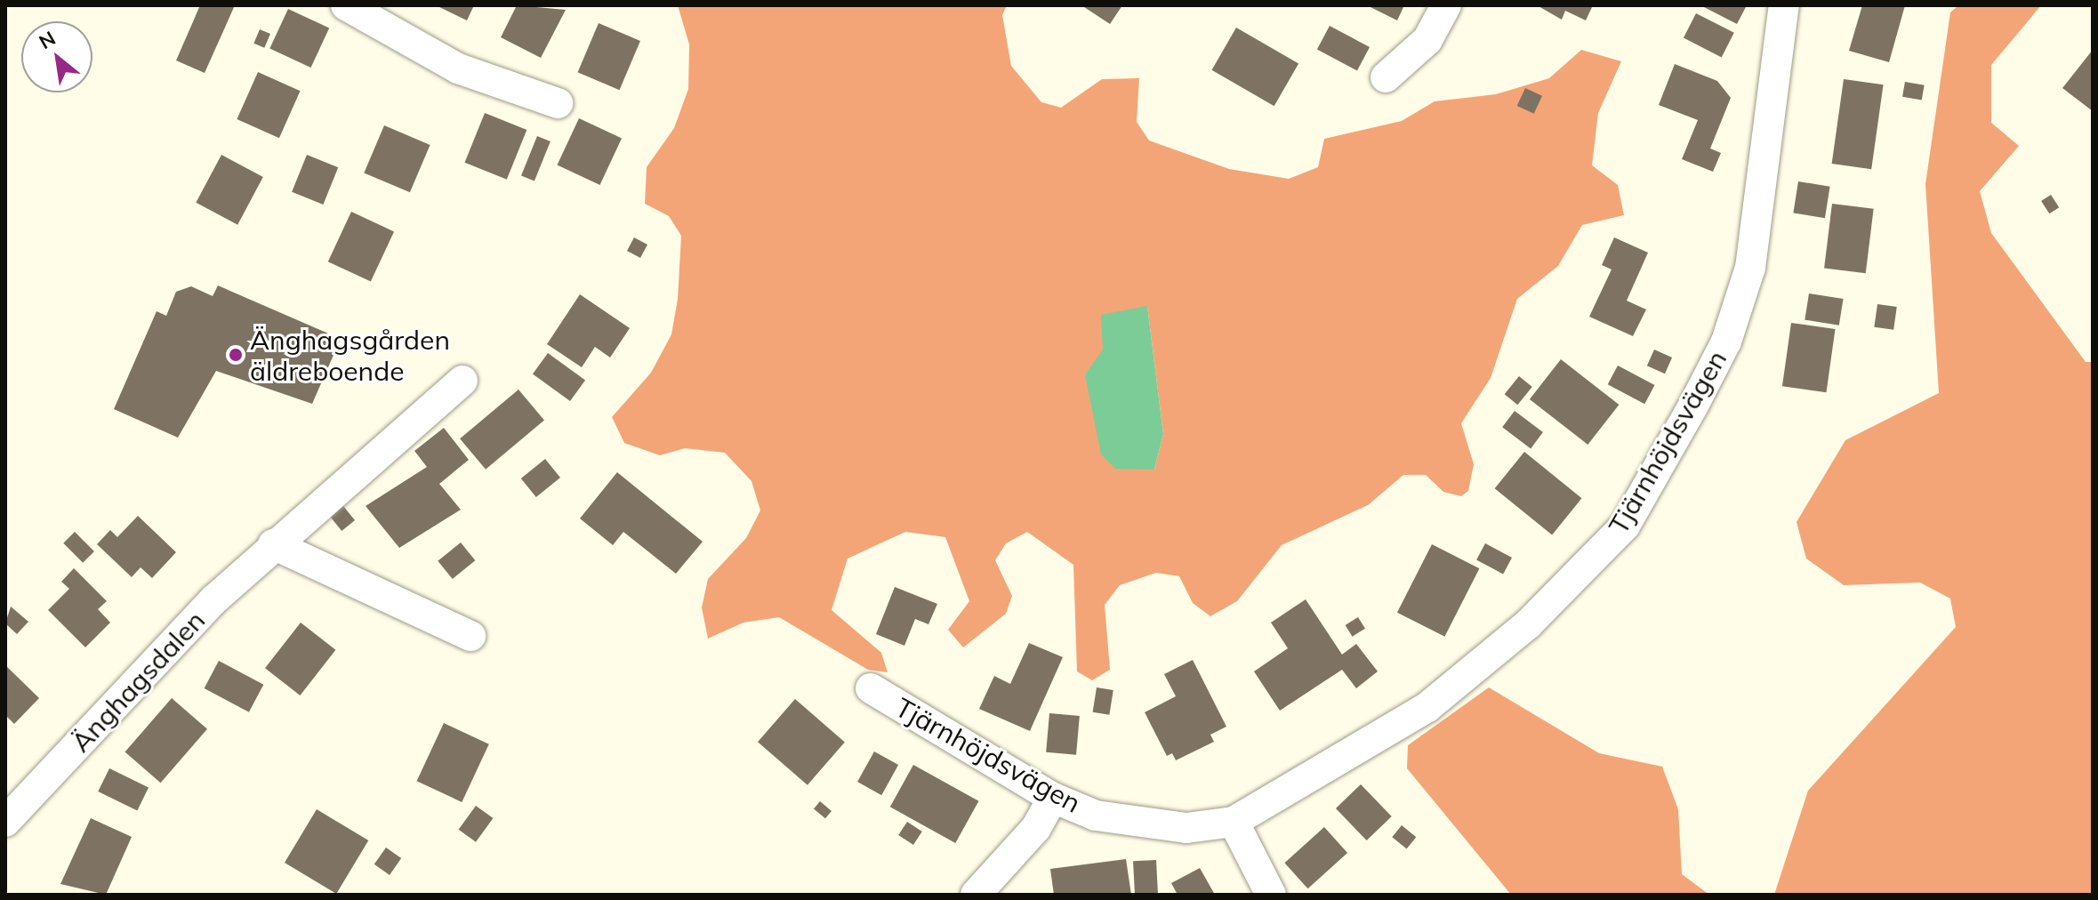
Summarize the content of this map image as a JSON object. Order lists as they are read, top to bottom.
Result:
{
  "streets": {
    "street": ["Tjärnhöjdsvägen", "Änghagsdalen"]
  },
  "places": ["Änghagsgården äldreboende"],
  "north": "top left"
}
